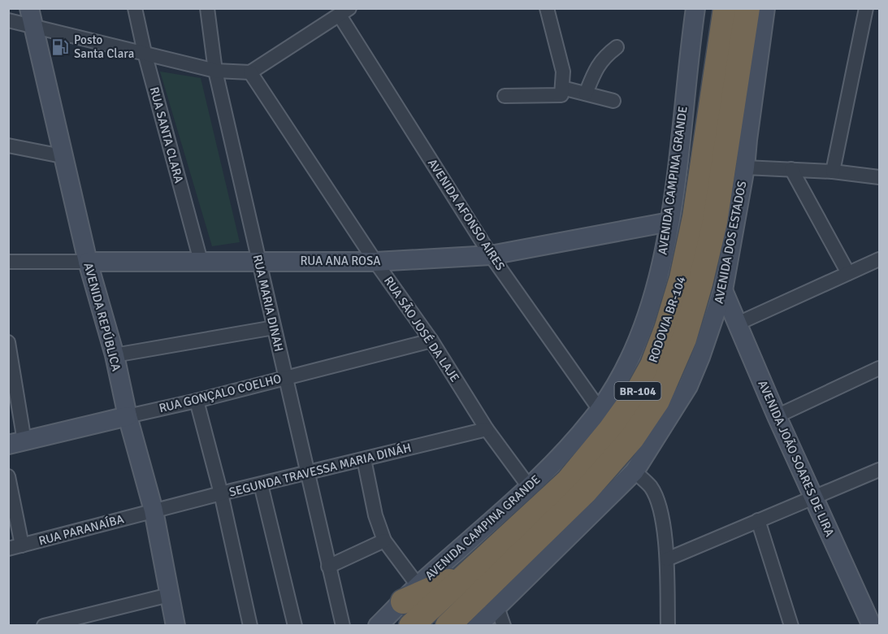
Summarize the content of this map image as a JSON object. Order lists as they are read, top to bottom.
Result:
{
  "streets": {
    "highway": ["RODOVIA BR-104", "BR-104"],
    "street": [
      "RUA SANTA CLARA",
      "AVENIDA CAMPINA GRANDE",
      "AVENIDA AFONSO AIRES",
      "AVENIDA DOS ESTADOS",
      "RUA ANA ROSA",
      "RUA MARIA DINAH",
      "AVENIDA REPÚBLICA",
      "RUA SÃO JOSÉ DA LAJE",
      "RUA GONÇALO COELHO",
      "AVENIDA JOÃO SOARES DE LIRA",
      "SEGUNDA TRAVESSA MARIA DINÁH",
      "RUA PARANAÍBA"
    ]
  },
  "crossings": [
    ["RUA SANTA CLARA", "RUA ANA ROSA"],
    ["AVENIDA CAMPINA GRANDE", "AVENIDA AFONSO AIRES"],
    ["AVENIDA CAMPINA GRANDE", "RUA ANA ROSA"],
    ["AVENIDA CAMPINA GRANDE", "RUA SÃO JOSÉ DA LAJE"],
    ["AVENIDA AFONSO AIRES", "RUA ANA ROSA"],
    ["AVENIDA DOS ESTADOS", "AVENIDA JOÃO SOARES DE LIRA"],
    ["RUA ANA ROSA", "RUA MARIA DINAH"],
    ["RUA ANA ROSA", "AVENIDA REPÚBLICA"],
    ["RUA ANA ROSA", "RUA SÃO JOSÉ DA LAJE"],
    ["RUA MARIA DINAH", "RUA GONÇALO COELHO"],
    ["RUA MARIA DINAH", "SEGUNDA TRAVESSA MARIA DINÁH"],
    ["AVENIDA REPÚBLICA", "RUA GONÇALO COELHO"],
    ["AVENIDA REPÚBLICA", "SEGUNDA TRAVESSA MARIA DINÁH"],
    ["AVENIDA REPÚBLICA", "RUA PARANAÍBA"],
    ["RUA SÃO JOSÉ DA LAJE", "RUA GONÇALO COELHO"],
    ["RUA SÃO JOSÉ DA LAJE", "SEGUNDA TRAVESSA MARIA DINÁH"],
    ["SEGUNDA TRAVESSA MARIA DINÁH", "RUA PARANAÍBA"]
  ],
  "places": {
    "fuel station": ["Posto Santa Clara"]
  }
}
